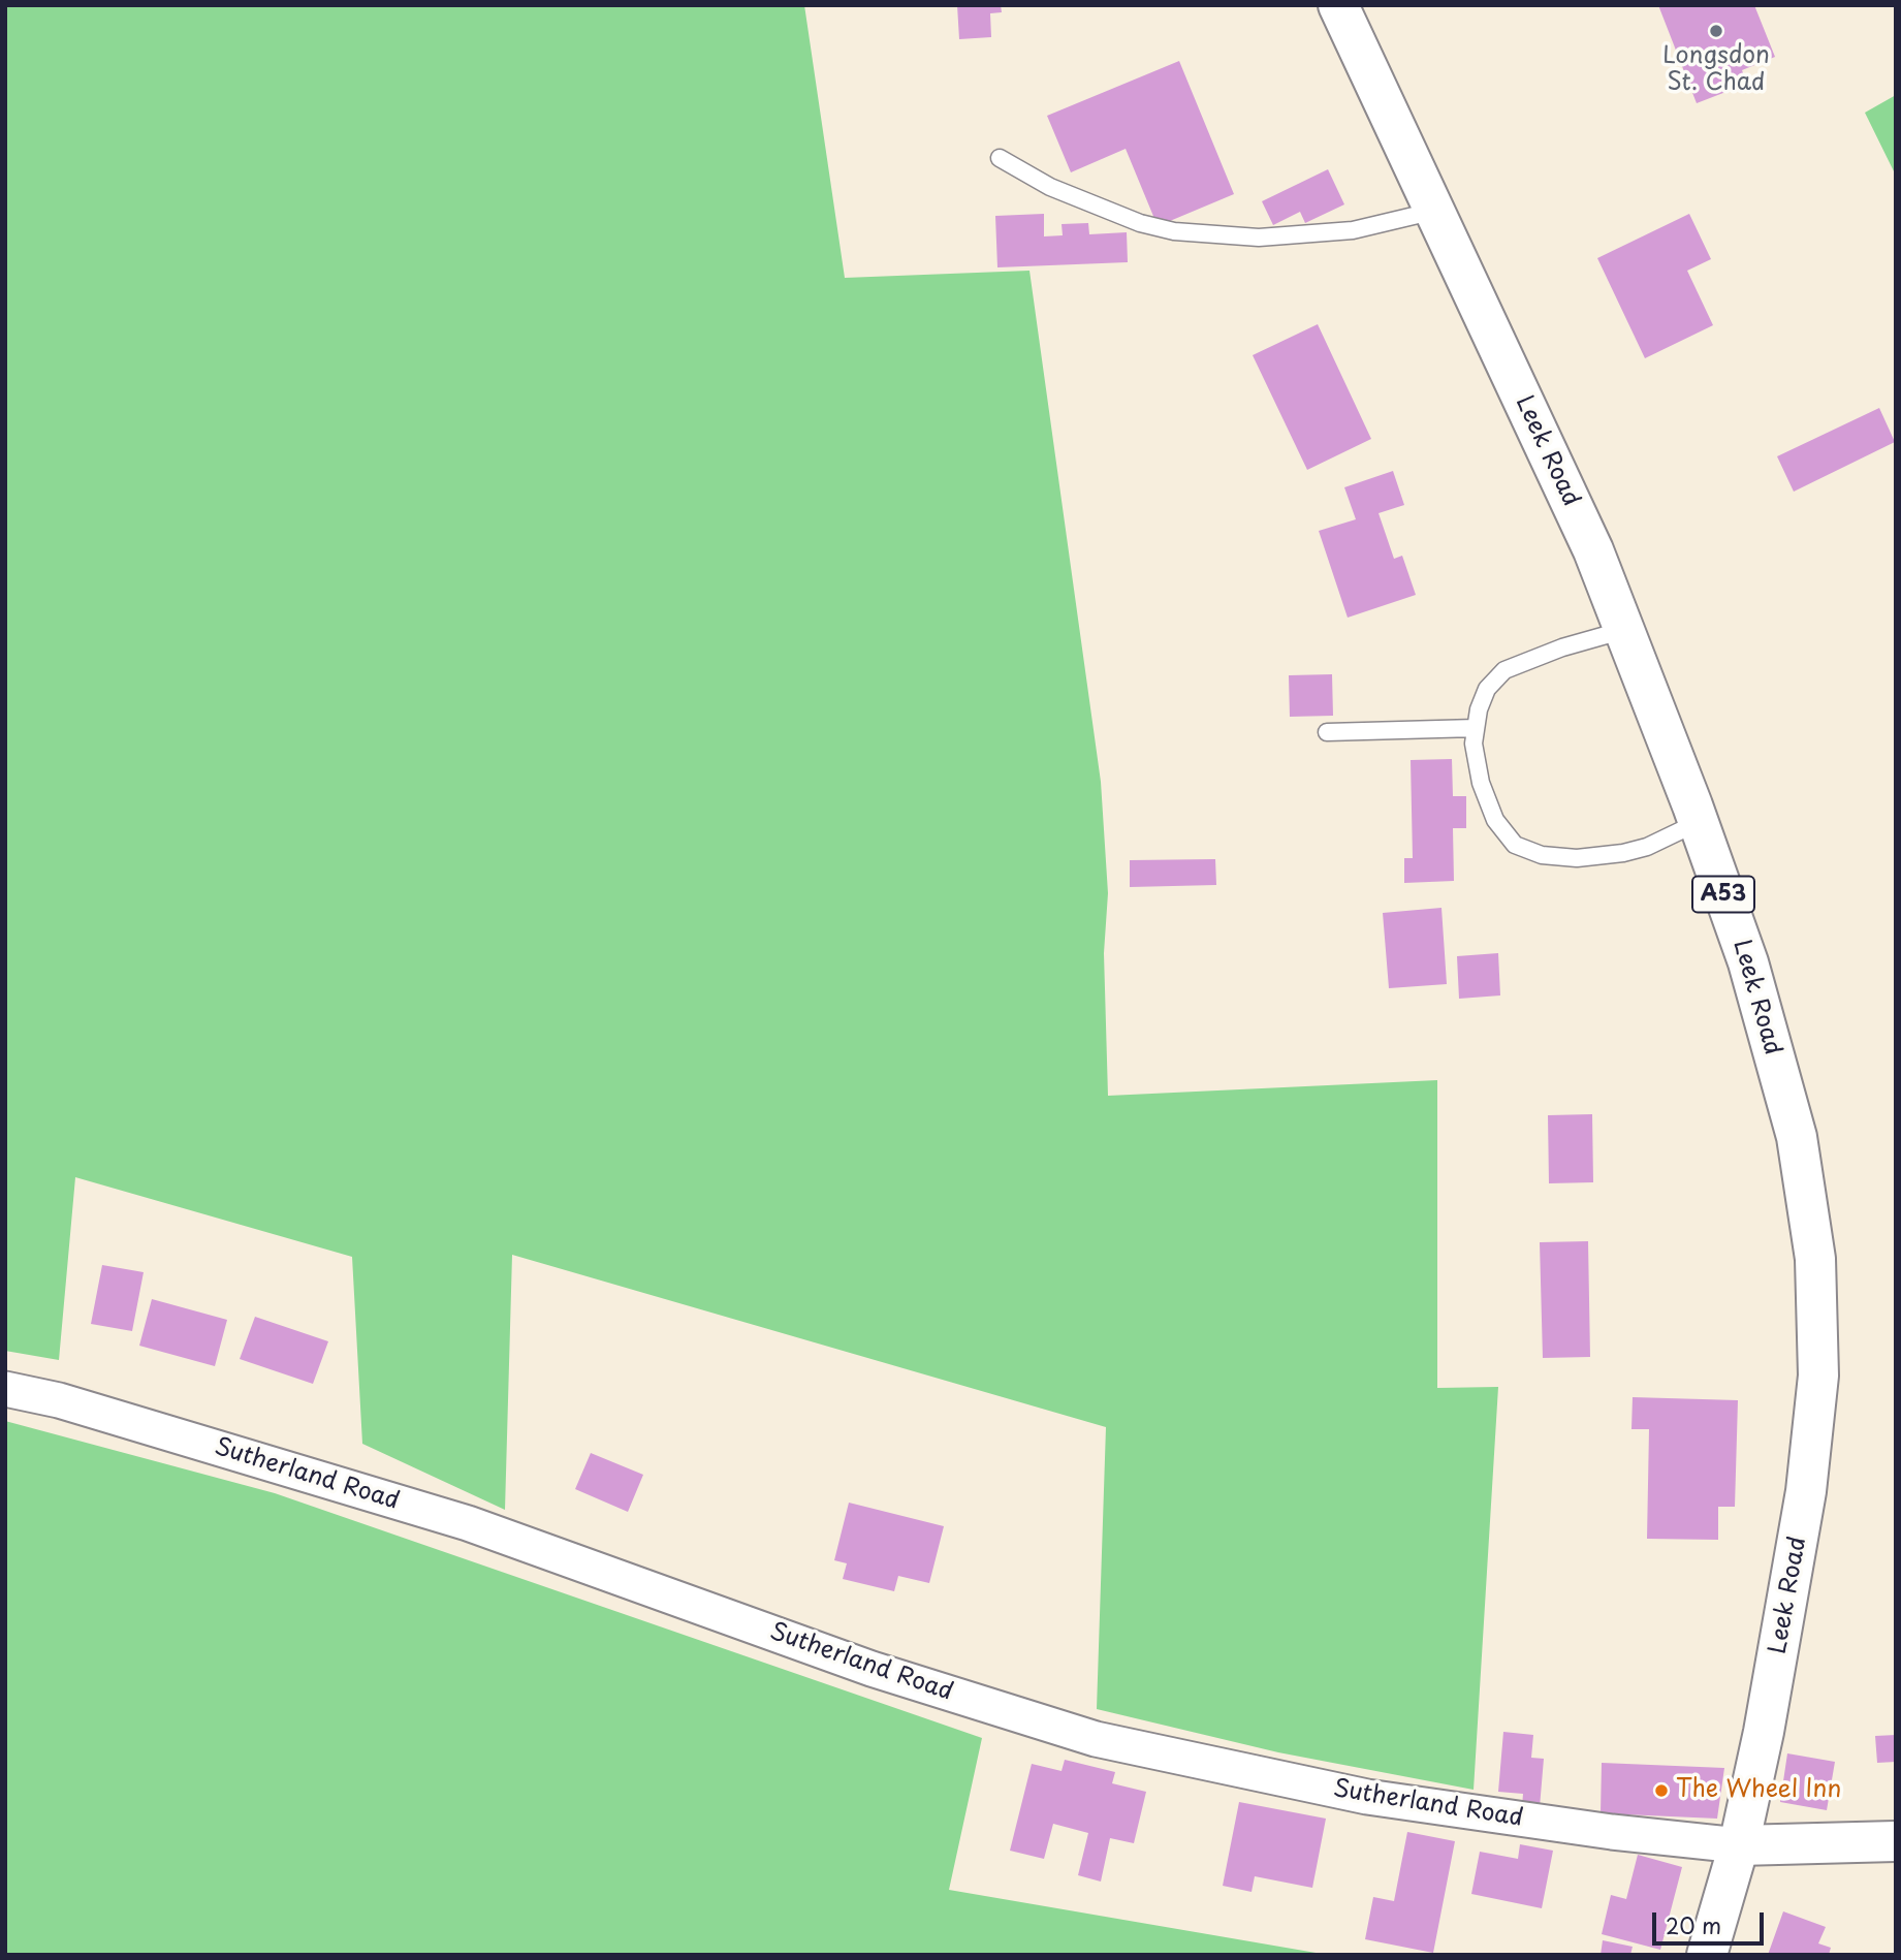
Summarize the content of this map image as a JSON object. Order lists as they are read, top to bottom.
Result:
{
  "streets": {
    "main road": ["Leek Road", "A53"],
    "street": ["Sutherland Road"]
  },
  "crossings": [
    ["Leek Road", "A53"],
    ["Leek Road", "Sutherland Road"],
    ["A53", "Sutherland Road"]
  ],
  "places": ["Longsdon St. Chad", "The Wheel Inn"],
  "scale_bar": "20 m"
}
